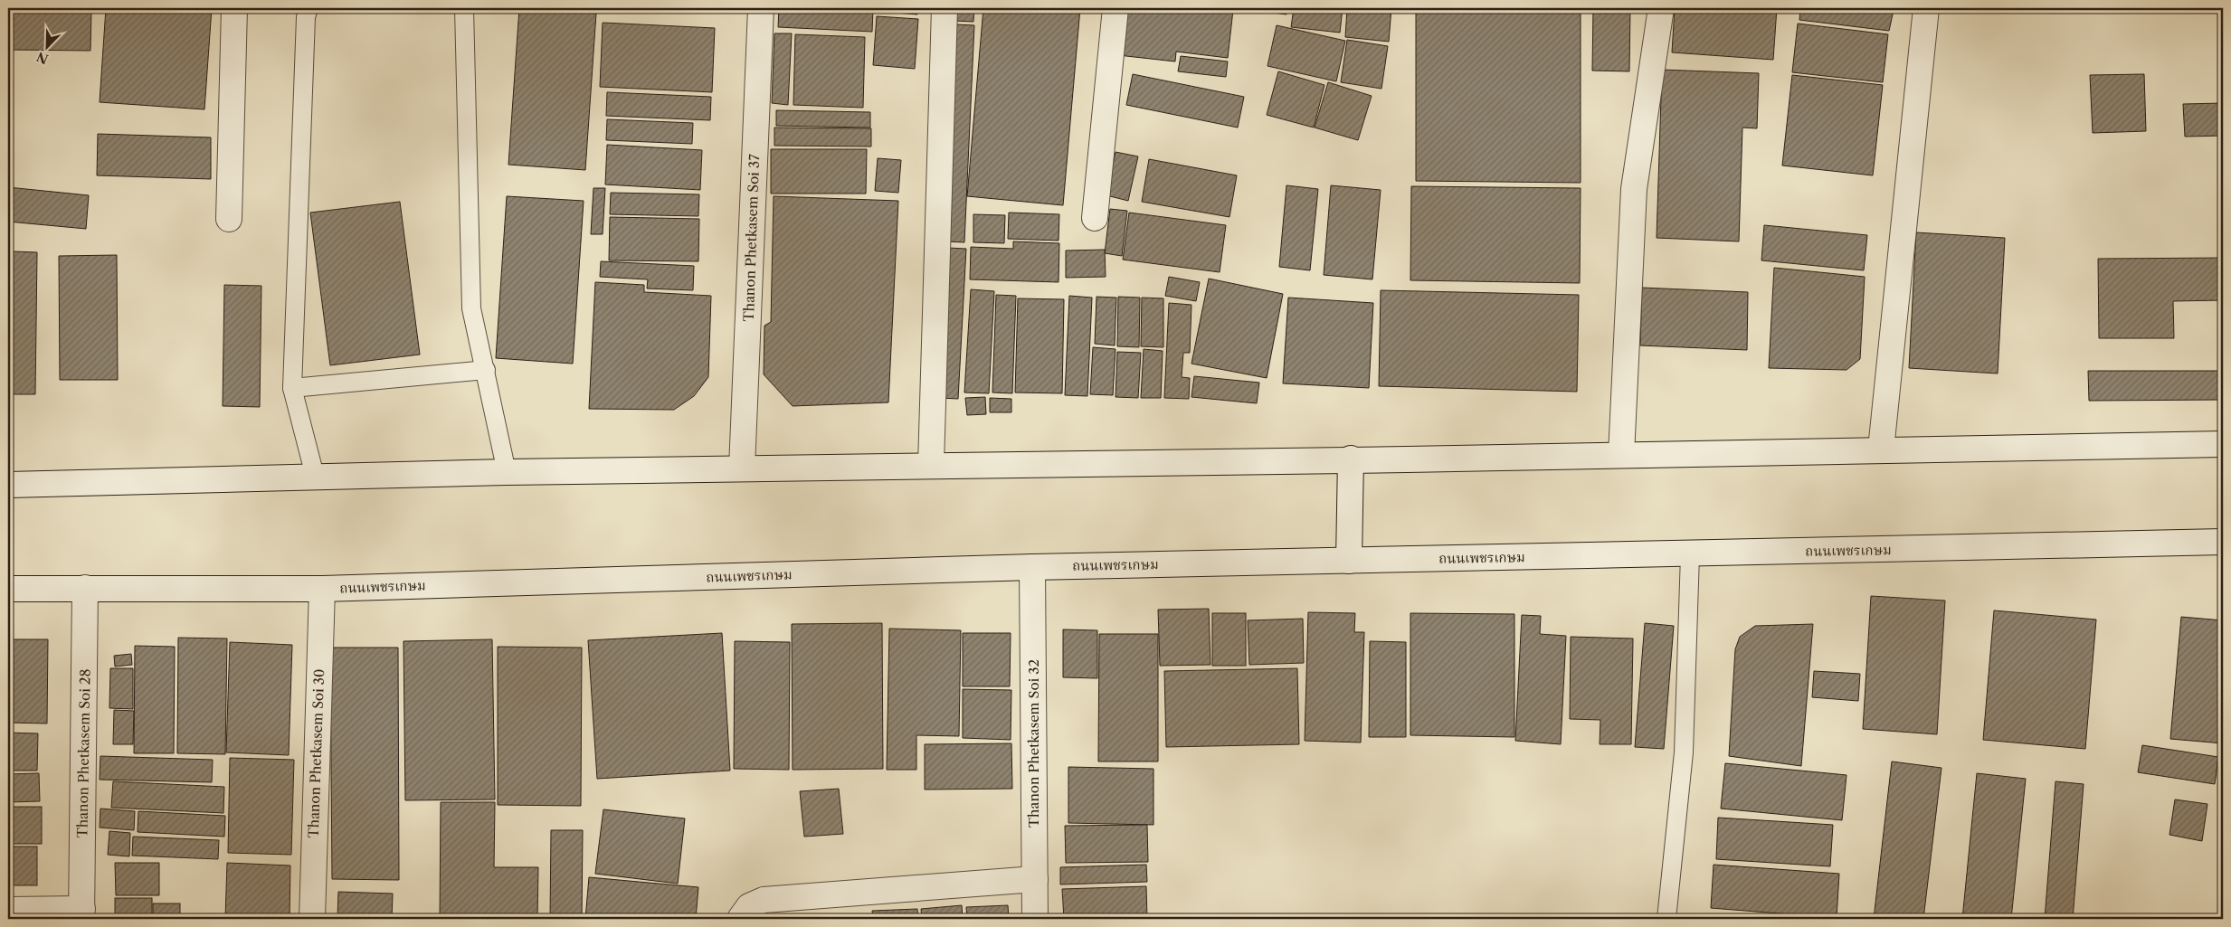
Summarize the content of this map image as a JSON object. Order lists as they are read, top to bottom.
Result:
{
  "streets": {
    "main road": [
      "Thanon Phetkasem Soi 37",
      "ถนนเพชรเกษม",
      "Thanon Phetkasem Soi 32",
      "Thanon Phetkasem Soi 28",
      "Thanon Phetkasem Soi 30"
    ]
  },
  "crossings": [
    ["ถนนเพชรเกษม", "Thanon Phetkasem Soi 32"],
    ["ถนนเพชรเกษม", "Thanon Phetkasem Soi 28"],
    ["ถนนเพชรเกษม", "Thanon Phetkasem Soi 30"]
  ],
  "north": "bottom left"
}
